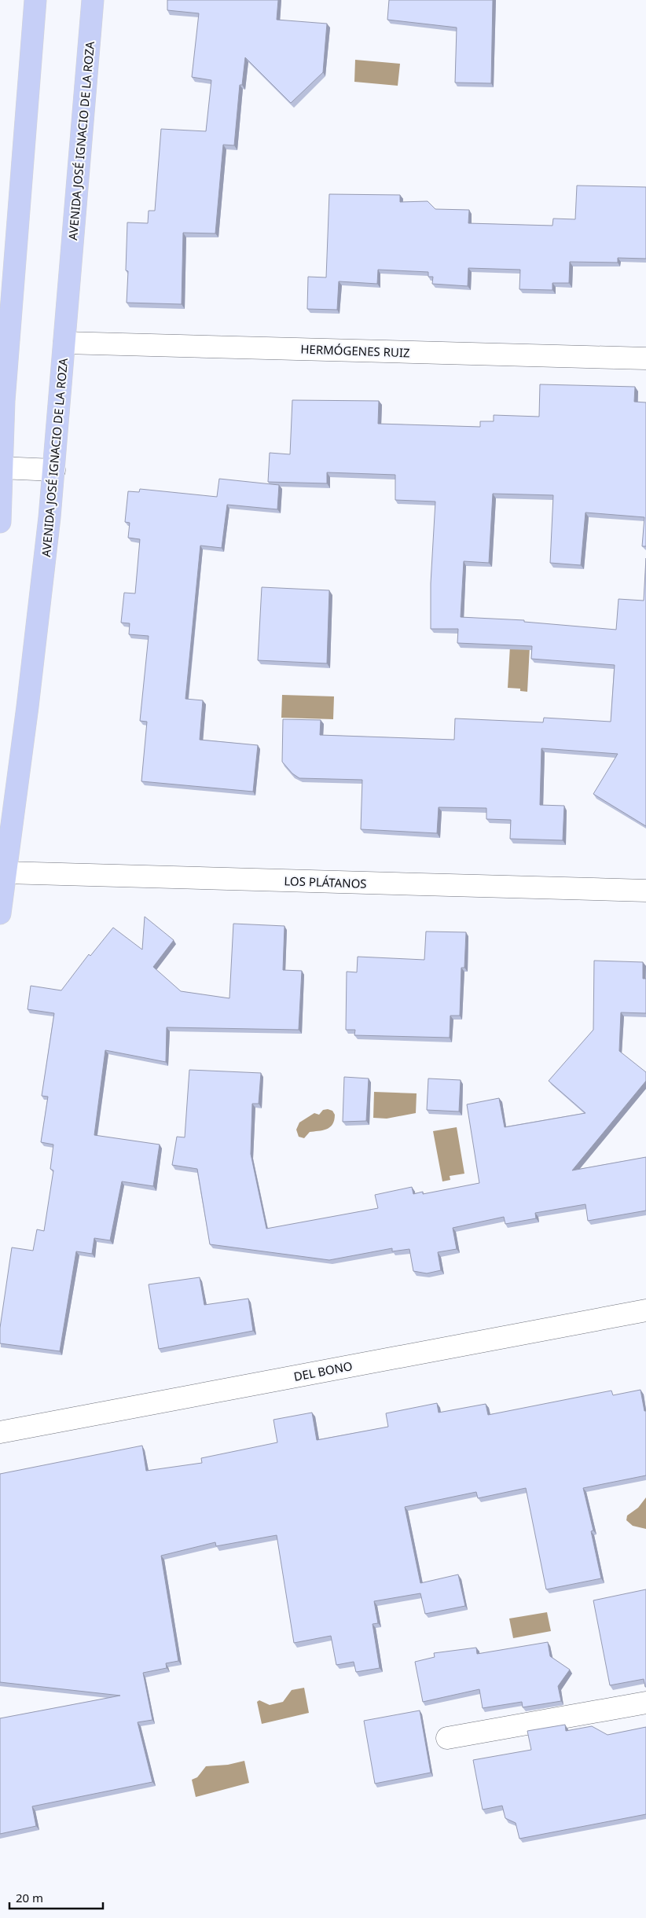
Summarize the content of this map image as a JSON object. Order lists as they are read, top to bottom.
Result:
{
  "streets": {
    "main road": ["AVENIDA JOSÉ IGNACIO DE LA ROZA"],
    "street": ["HERMÓGENES RUIZ", "LOS PLÁTANOS", "DEL BONO"]
  },
  "crossings": [
    ["AVENIDA JOSÉ IGNACIO DE LA ROZA", "HERMÓGENES RUIZ"],
    ["AVENIDA JOSÉ IGNACIO DE LA ROZA", "LOS PLÁTANOS"]
  ],
  "scale_bar": "20 m"
}
